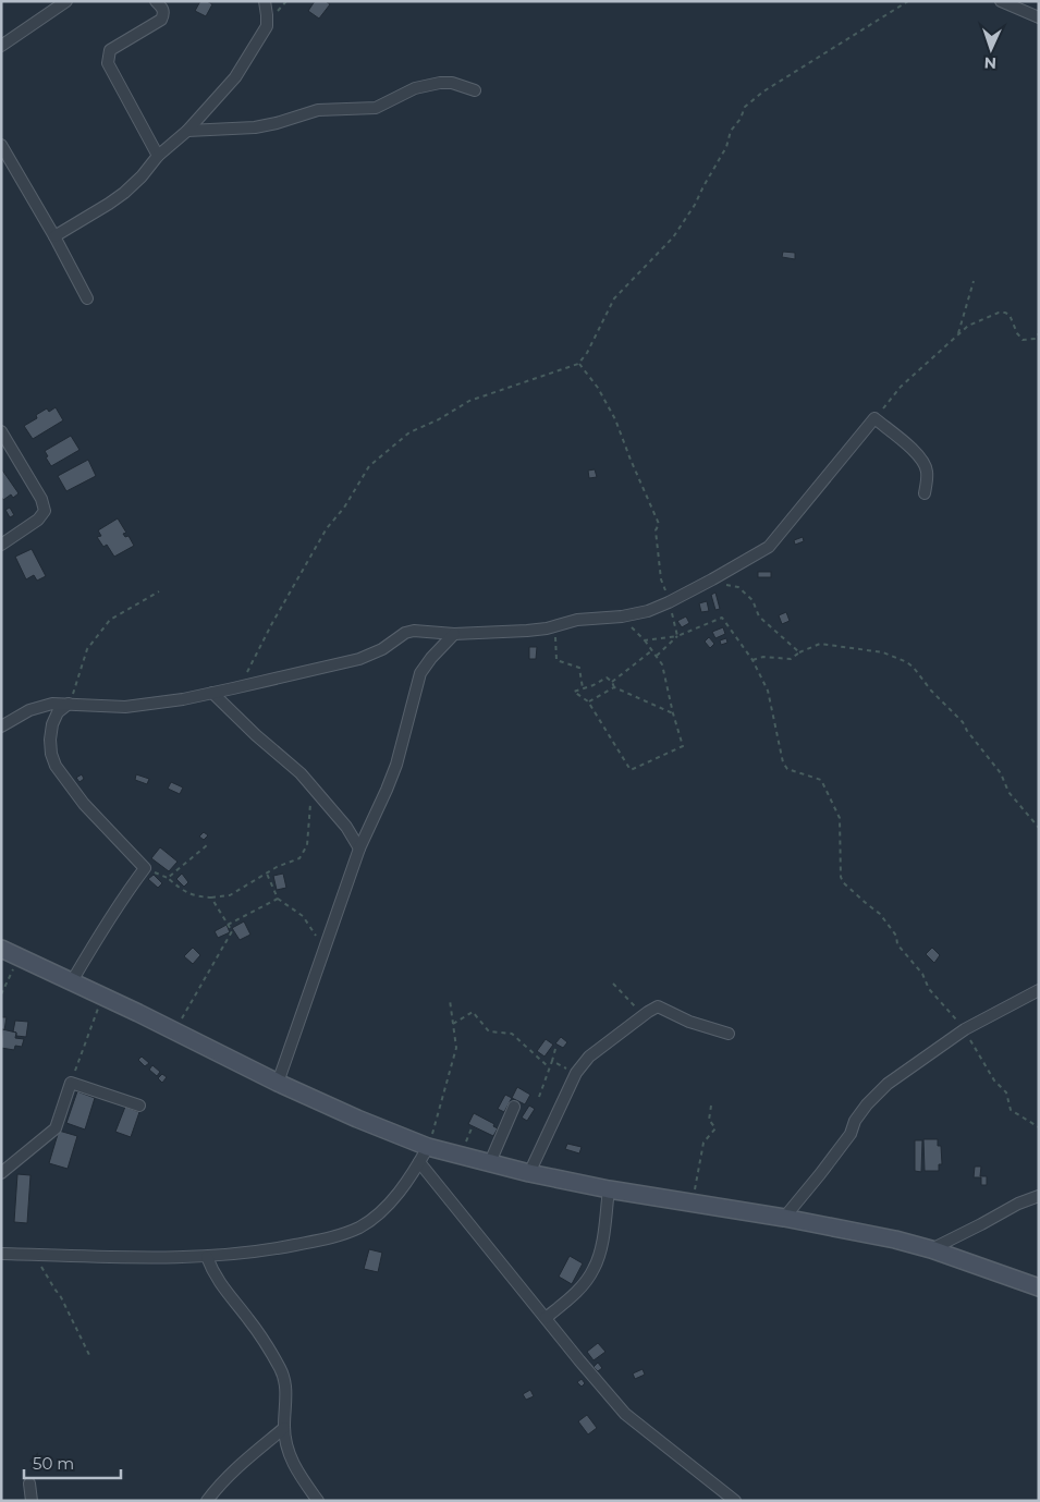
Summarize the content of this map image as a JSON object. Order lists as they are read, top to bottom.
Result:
{
  "scale_bar": "50 m",
  "north": "bottom"
}
